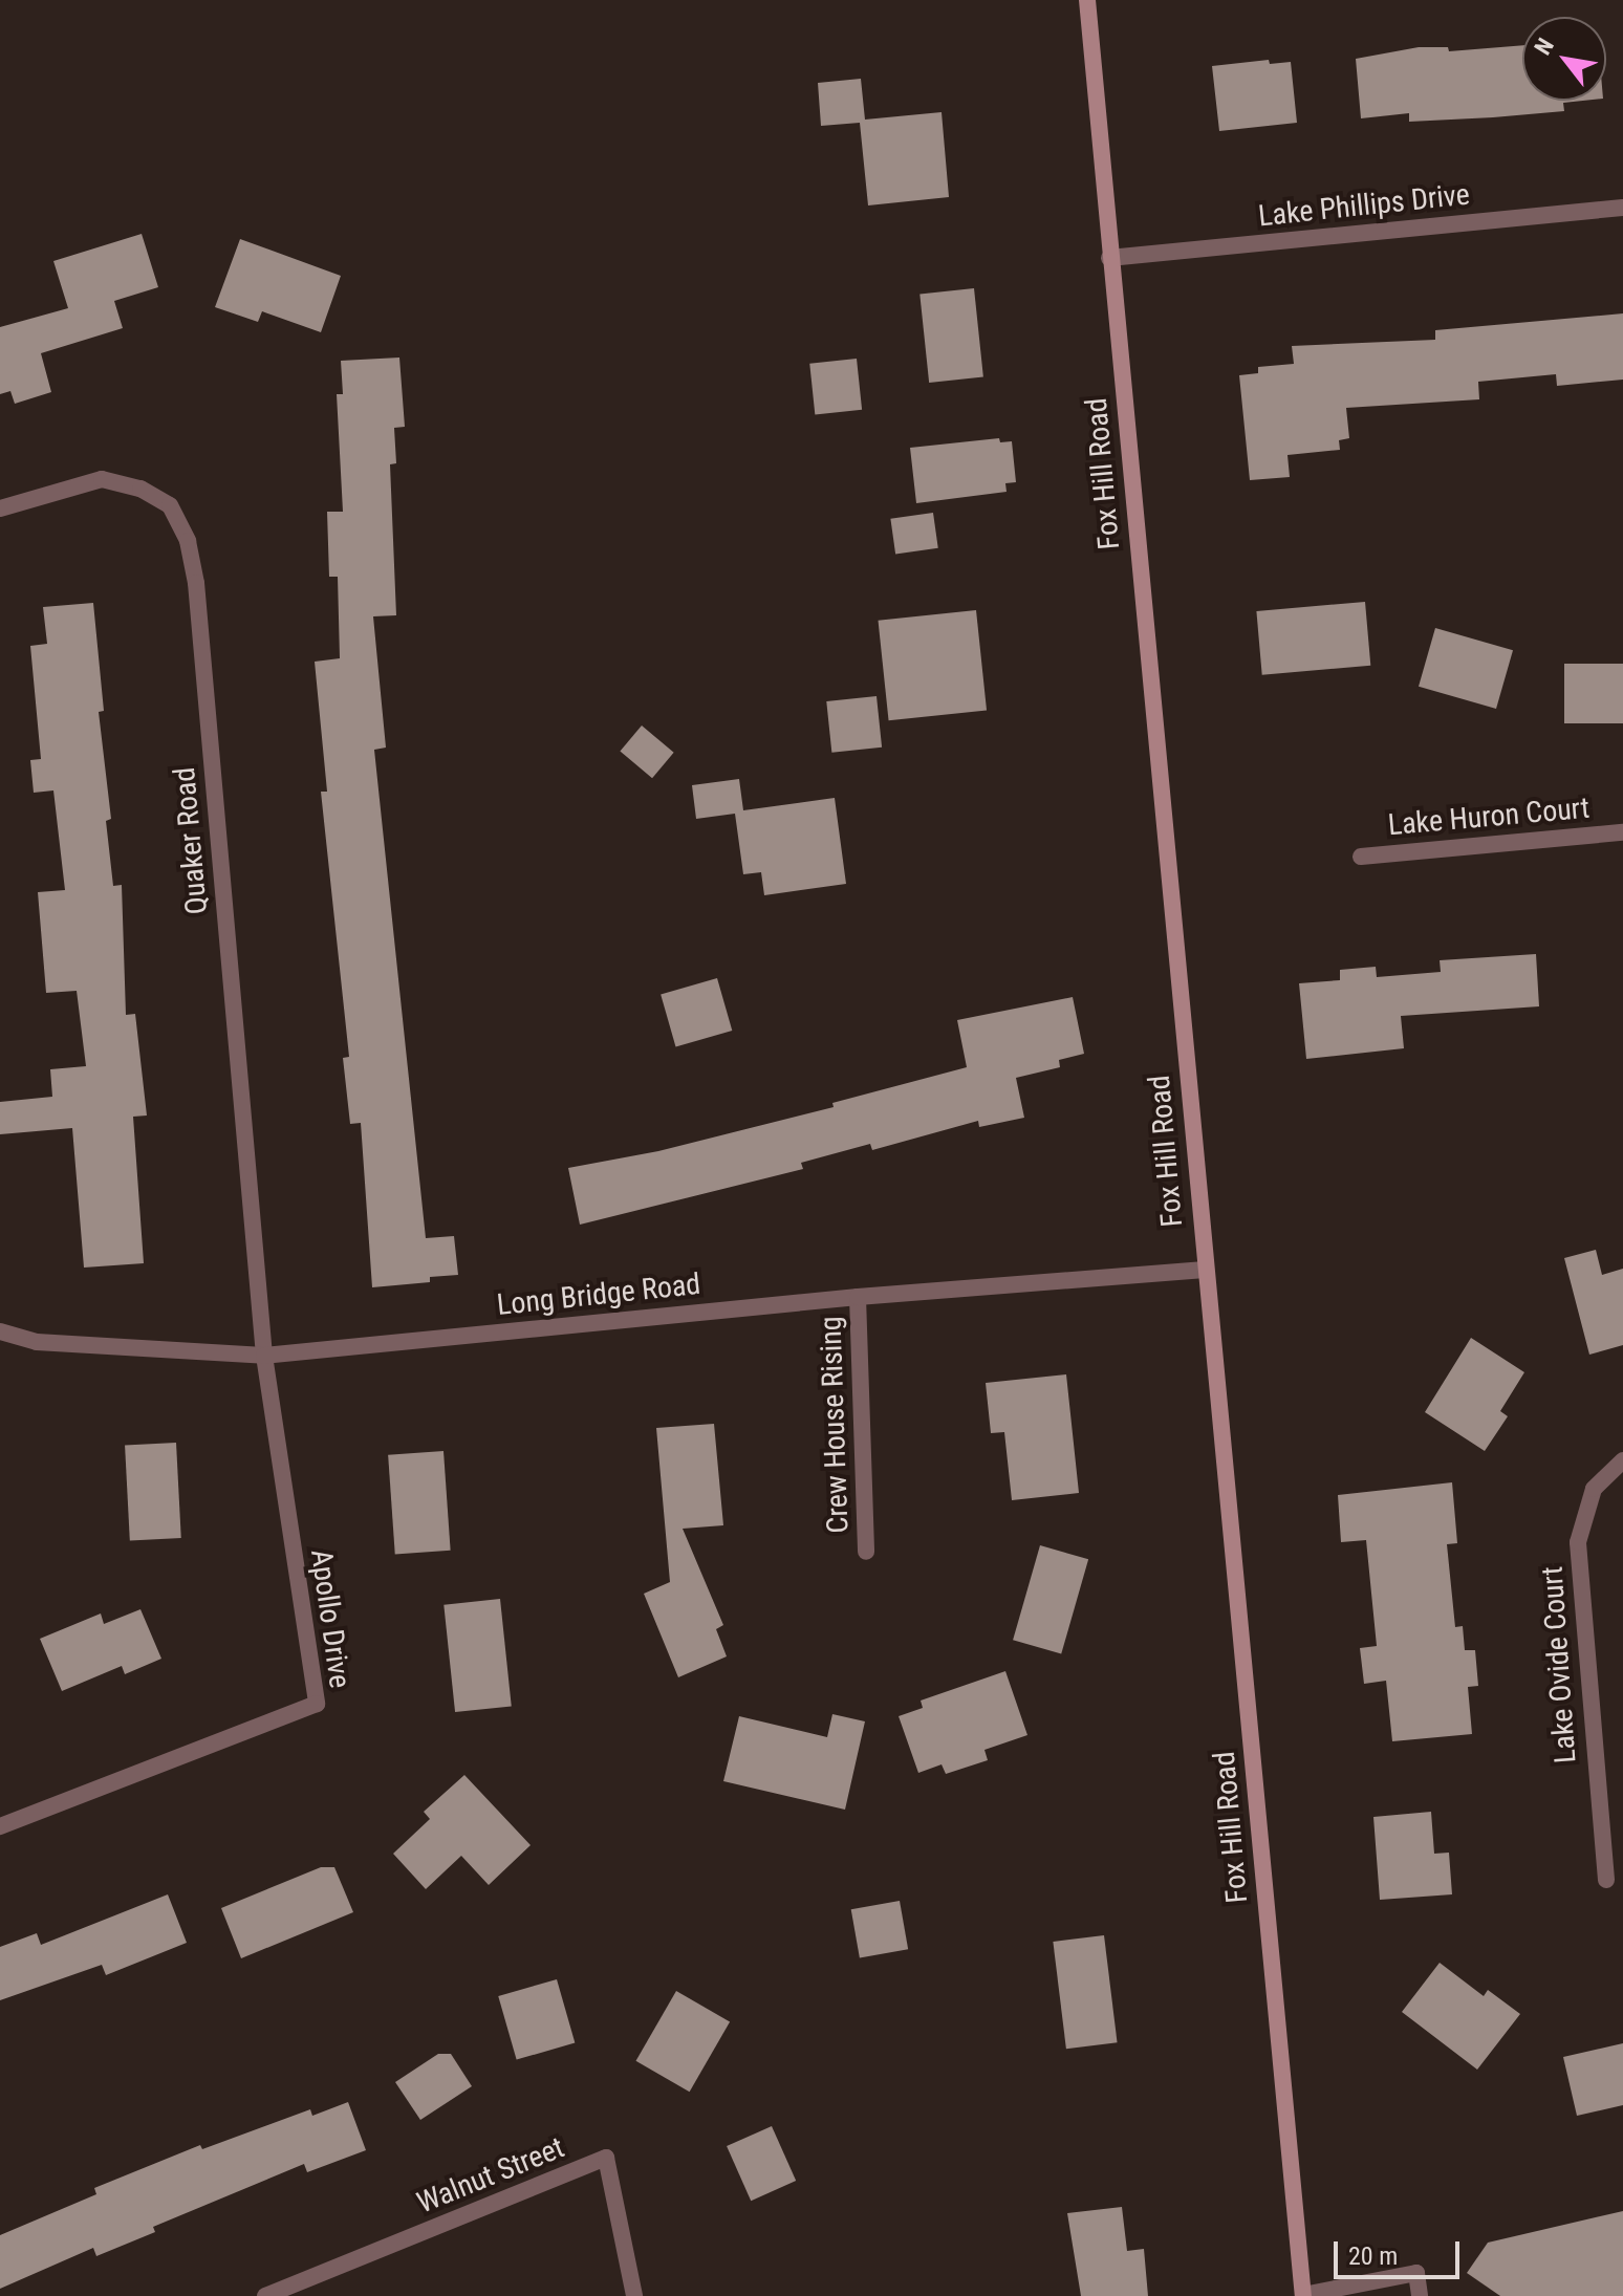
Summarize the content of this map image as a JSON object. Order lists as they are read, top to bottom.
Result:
{
  "streets": {
    "main road": ["Fox Hill Road"],
    "street": [
      "Lake Phillips Drive",
      "Lake Huron Court",
      "Quaker Road",
      "Long Bridge Road",
      "Crew House Rising",
      "Apollo Drive",
      "Lake Ovide Court",
      "Walnut Street"
    ]
  },
  "crossings": [
    ["Lake Phillips Drive", "Fox Hill Road"],
    ["Fox Hill Road", "Long Bridge Road"],
    ["Quaker Road", "Long Bridge Road"],
    ["Quaker Road", "Apollo Drive"],
    ["Long Bridge Road", "Crew House Rising"],
    ["Long Bridge Road", "Apollo Drive"]
  ],
  "scale_bar": "20 m",
  "north": "top left"
}
